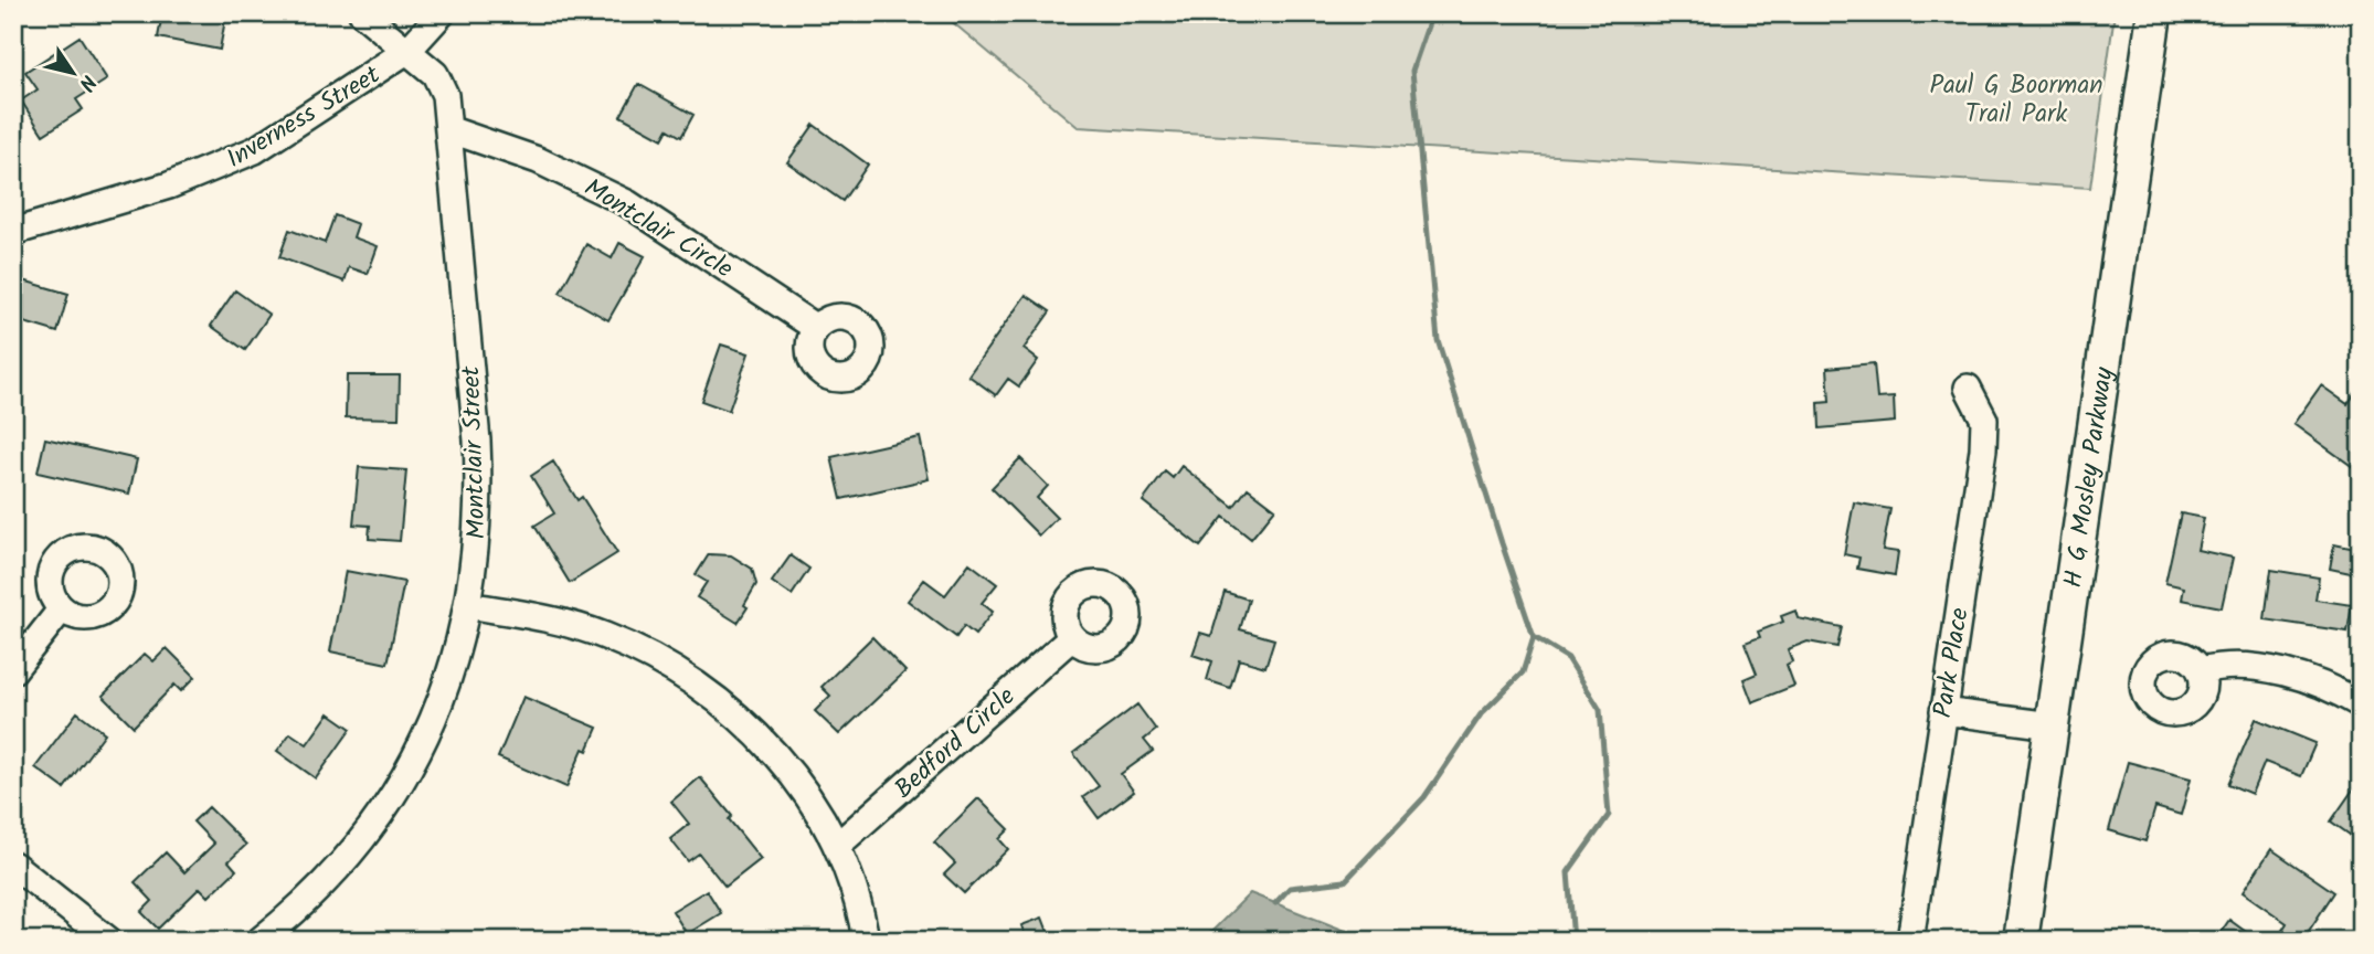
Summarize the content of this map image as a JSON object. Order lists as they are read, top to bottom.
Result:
{
  "streets": {
    "main road": ["H G Mosley Parkway"],
    "street": [
      "Inverness Street",
      "Montclair Circle",
      "Montclair Street",
      "Park Place",
      "Bedford Circle"
    ]
  },
  "crossings": [
    ["Inverness Street", "Montclair Street"],
    ["Montclair Circle", "Montclair Street"]
  ],
  "parks": ["Paul G Boorman Trail Park"],
  "north": "bottom right"
}
